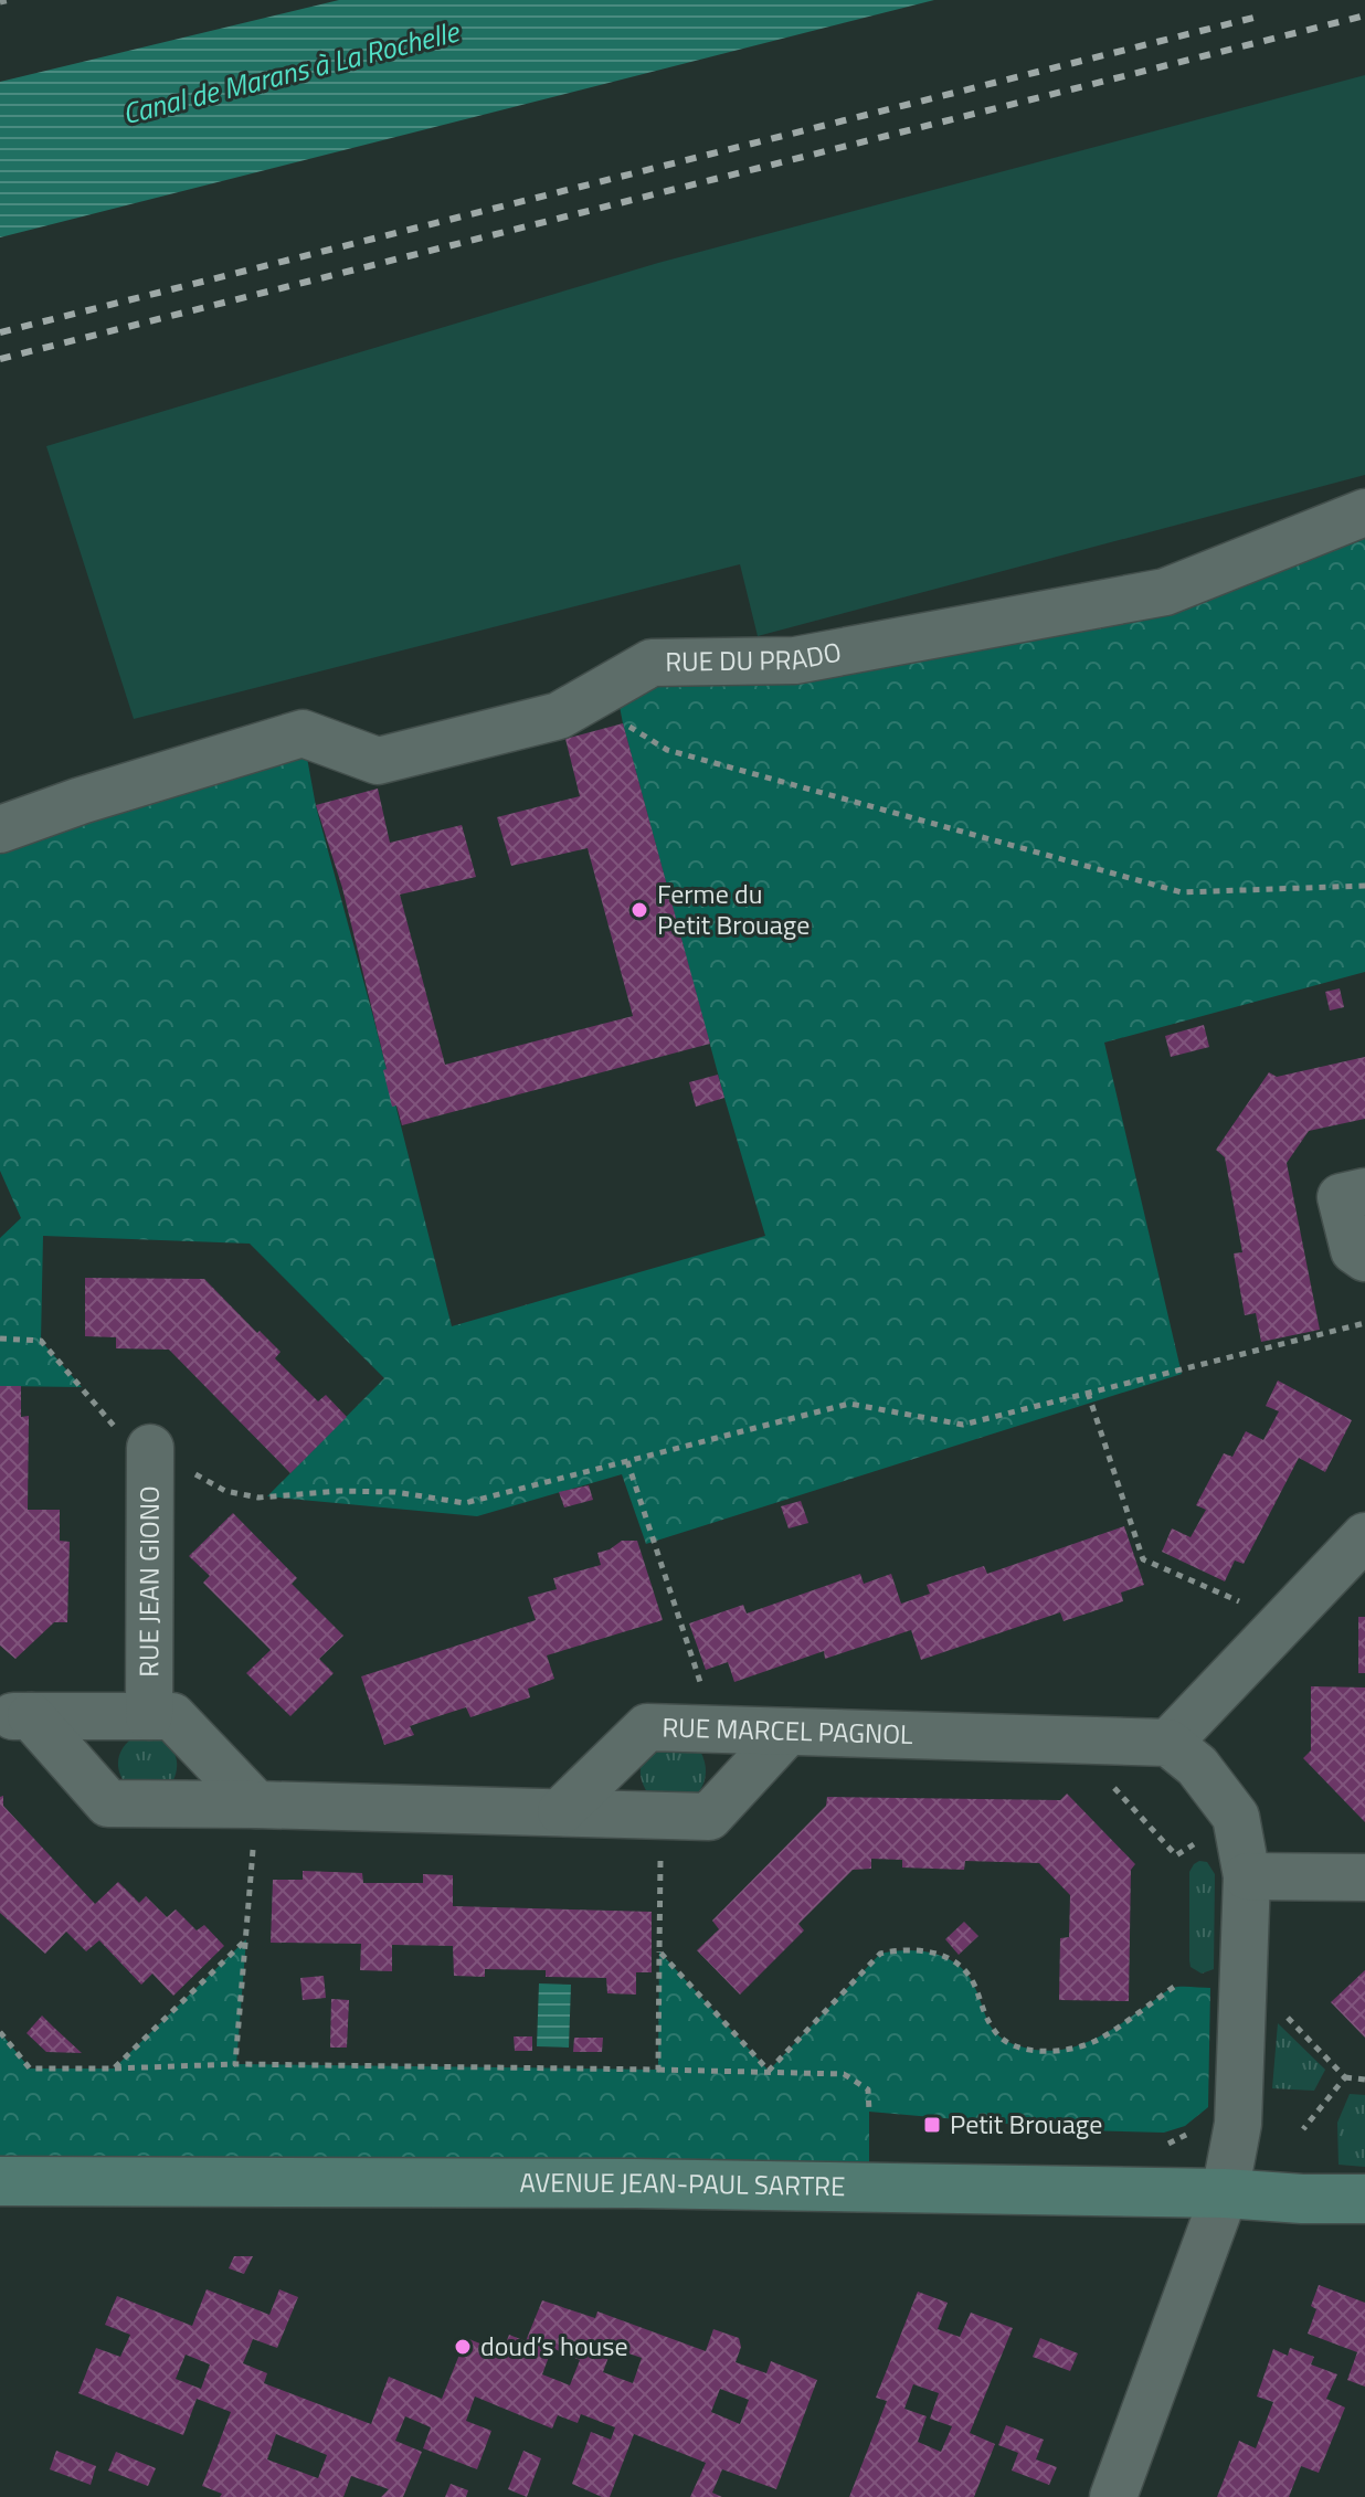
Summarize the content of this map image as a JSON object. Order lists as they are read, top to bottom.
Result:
{
  "streets": {
    "main road": ["AVENUE JEAN-PAUL SARTRE"],
    "street": ["RUE DU PRADO", "RUE JEAN GIONO", "RUE MARCEL PAGNOL"]
  },
  "water": ["Canal de Marans à La Rochelle"],
  "places": {
    "other": ["Ferme du Petit Brouage", "doud’s house"],
    "transit": ["Petit Brouage"]
  }
}
